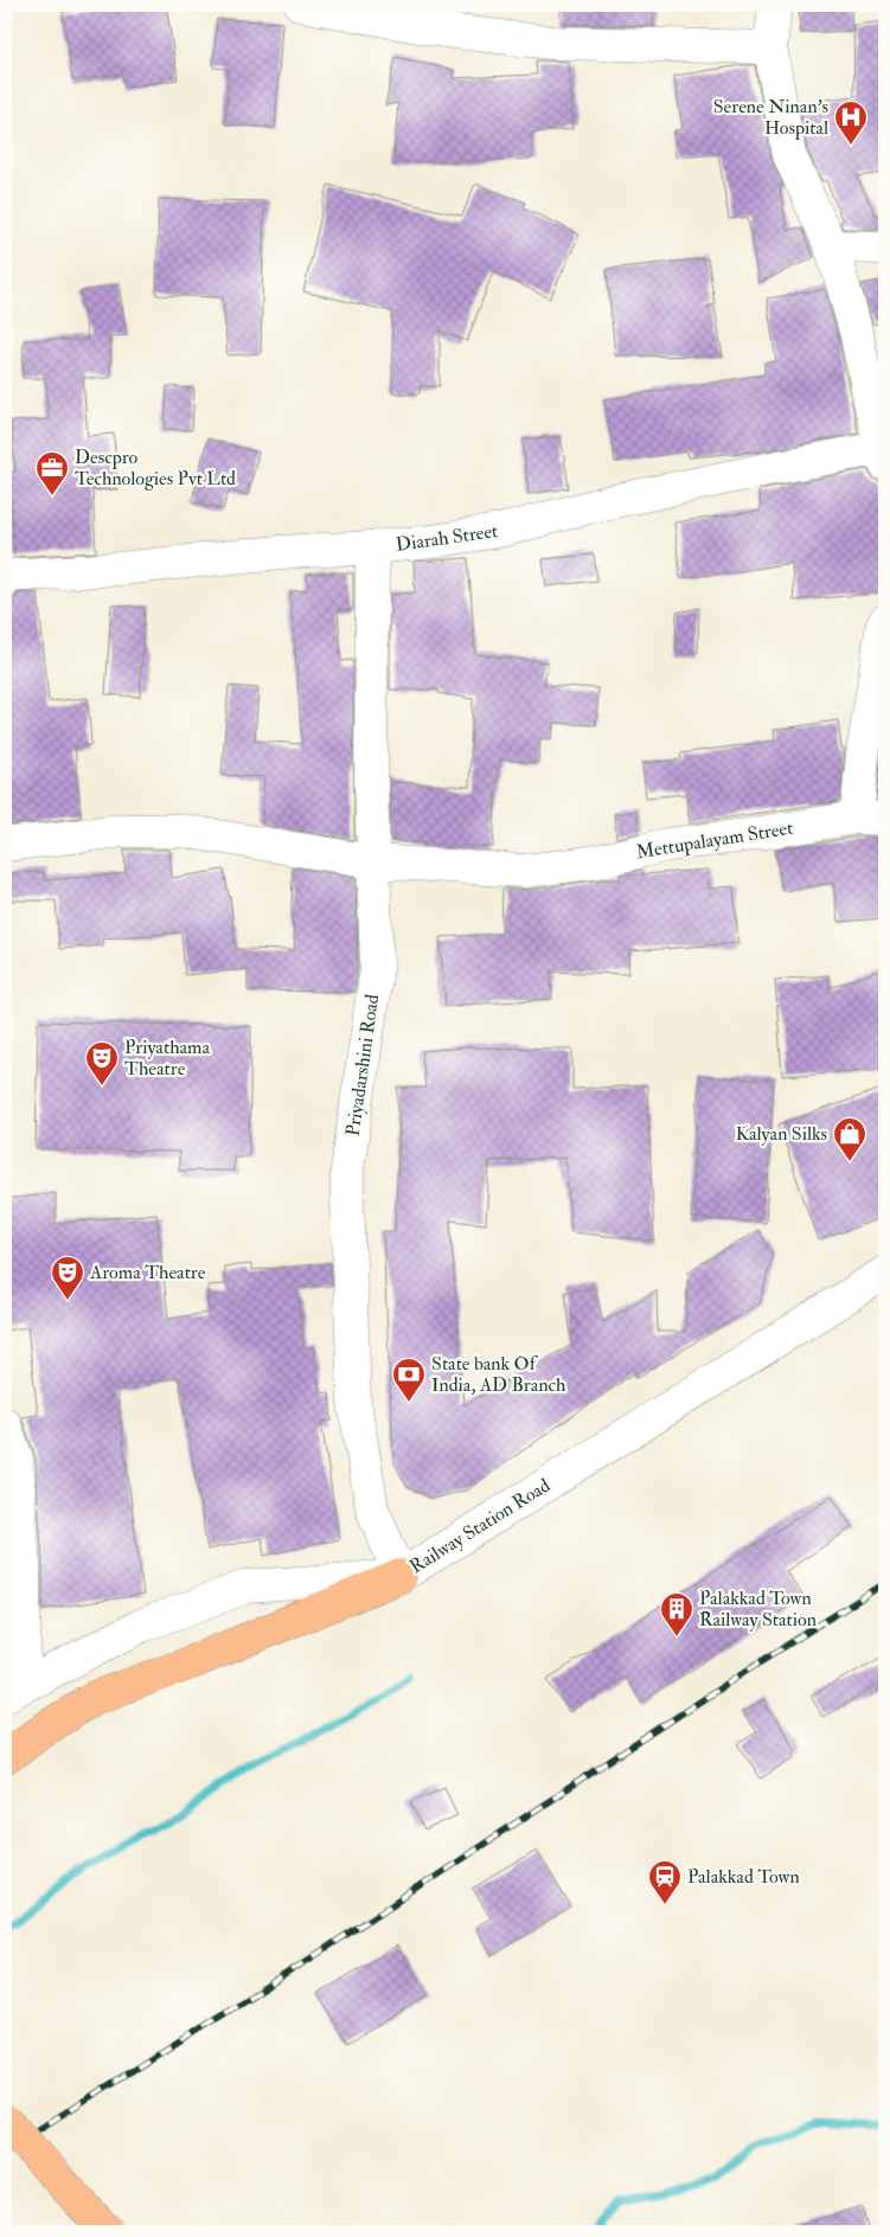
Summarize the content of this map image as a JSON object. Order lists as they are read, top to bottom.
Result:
{
  "streets": {
    "street": [
      "Diarah Street",
      "Mettupalayam Street",
      "Priyadarshini Road",
      "Railway Station Road"
    ]
  },
  "crossings": [
    ["Diarah Street", "Priyadarshini Road"],
    ["Mettupalayam Street", "Priyadarshini Road"],
    ["Priyadarshini Road", "Railway Station Road"]
  ],
  "places": {
    "hospital": ["Serene Ninan's Hospital"],
    "office": ["Descpro Technologies Pvt Ltd"],
    "theatre": ["Priyathama Theatre", "Aroma Theatre"],
    "shop": ["Kalyan Silks"],
    "bank": ["State bank Of India, AD Branch"],
    "building": ["Palakkad Town Railway Station"],
    "station": ["Palakkad Town"]
  }
}
